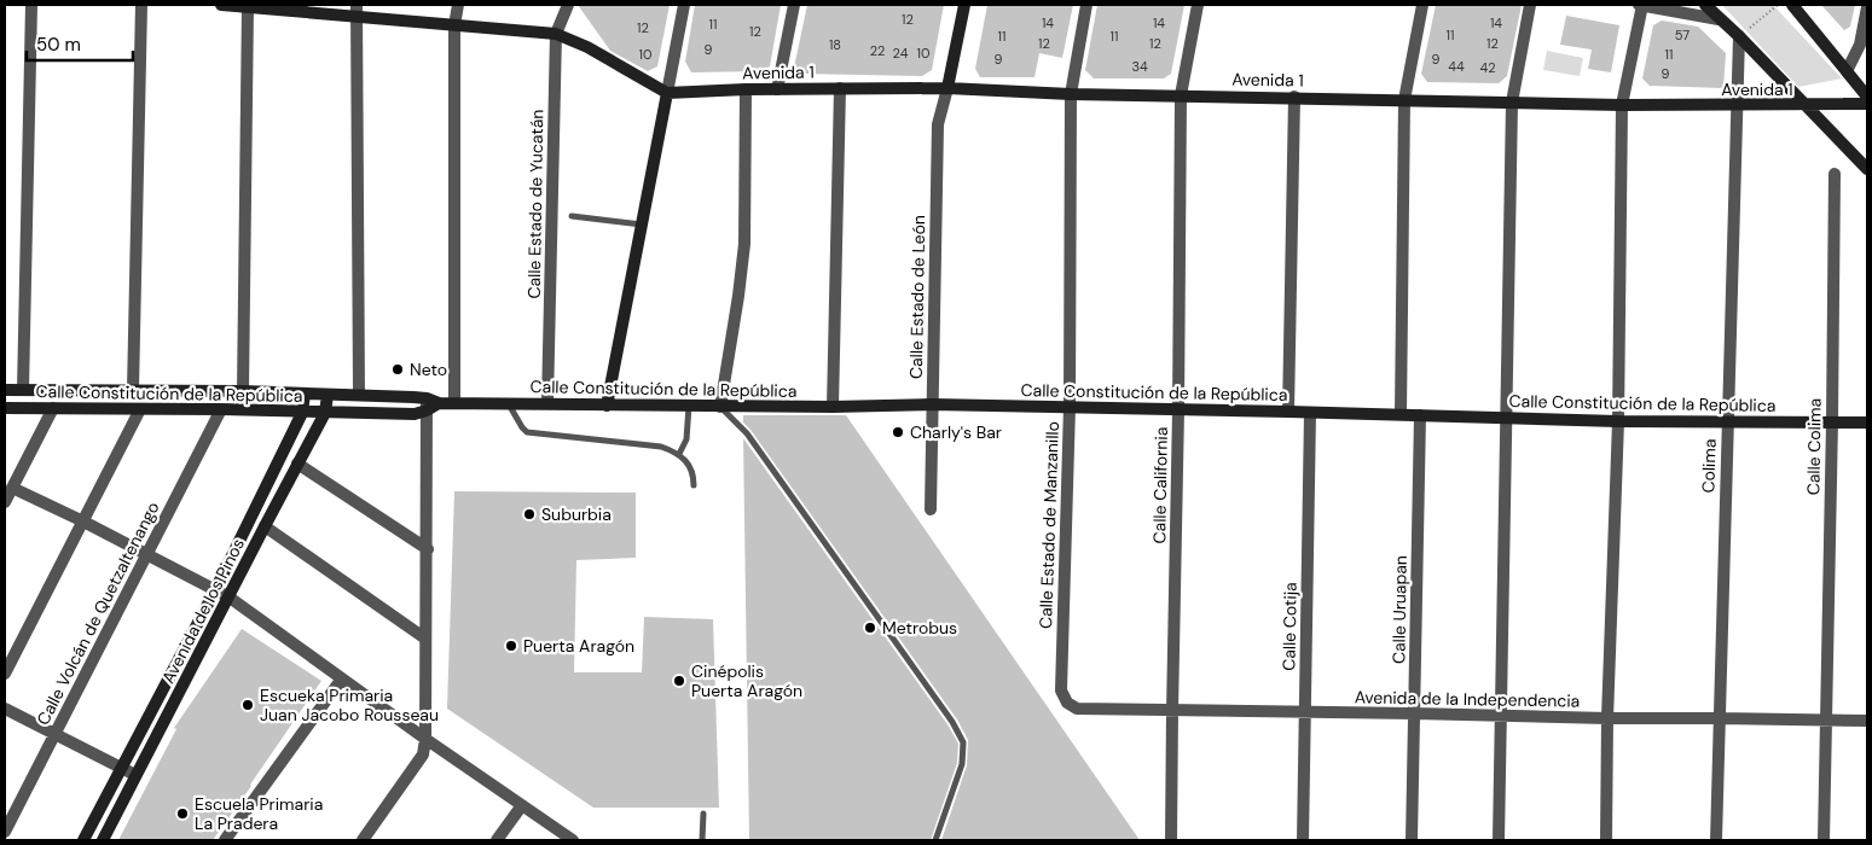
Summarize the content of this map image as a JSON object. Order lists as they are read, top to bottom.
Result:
{
  "streets": {
    "street": [
      "Avenida 1",
      "Calle Estado de Yucatán",
      "Calle Estado de León",
      "Calle Constitución de la República",
      "Calle Colima",
      "Colima",
      "Calle California",
      "Calle Estado de Manzanillo",
      "Calle Uruapan",
      "Avenida de los Pinos",
      "Calle Volcán de Quetzaltenango",
      "Calle Cotija",
      "Avenida de la Independencia"
    ]
  },
  "crossings": [
    ["Avenida 1", "Calle Estado de León"],
    ["Avenida 1", "Colima"],
    ["Avenida 1", "Calle California"],
    ["Avenida 1", "Calle Estado de Manzanillo"],
    ["Calle Estado de Yucatán", "Calle Constitución de la República"],
    ["Calle Estado de León", "Calle Constitución de la República"],
    ["Calle Constitución de la República", "Calle Colima"],
    ["Calle Constitución de la República", "Colima"],
    ["Calle Constitución de la República", "Calle California"],
    ["Calle Constitución de la República", "Calle Estado de Manzanillo"],
    ["Calle Constitución de la República", "Calle Uruapan"],
    ["Calle Constitución de la República", "Avenida de los Pinos"],
    ["Calle Constitución de la República", "Calle Volcán de Quetzaltenango"],
    ["Calle Constitución de la República", "Calle Cotija"],
    ["Calle Colima", "Avenida de la Independencia"],
    ["Colima", "Avenida de la Independencia"],
    ["Calle California", "Avenida de la Independencia"],
    ["Calle Estado de Manzanillo", "Avenida de la Independencia"],
    ["Calle Uruapan", "Avenida de la Independencia"],
    ["Calle Cotija", "Avenida de la Independencia"]
  ],
  "places": [
    "Neto",
    "Charly's Bar",
    "Suburbia",
    "Metrobus",
    "Puerta Aragón",
    "Cinépolis Puerta Aragón",
    "Escueka Primaria Juan Jacobo Rousseau",
    "Escuela Primaria La Pradera"
  ],
  "house_numbers": [
    "12",
    "14",
    "14",
    "14",
    "11",
    "12",
    "12",
    "11",
    "57",
    "11",
    "11",
    "12",
    "12",
    "12",
    "18",
    "9",
    "22",
    "24",
    "10",
    "10",
    "11",
    "9",
    "9",
    "34",
    "44",
    "42",
    "9"
  ],
  "scale_bar": "50 m"
}
